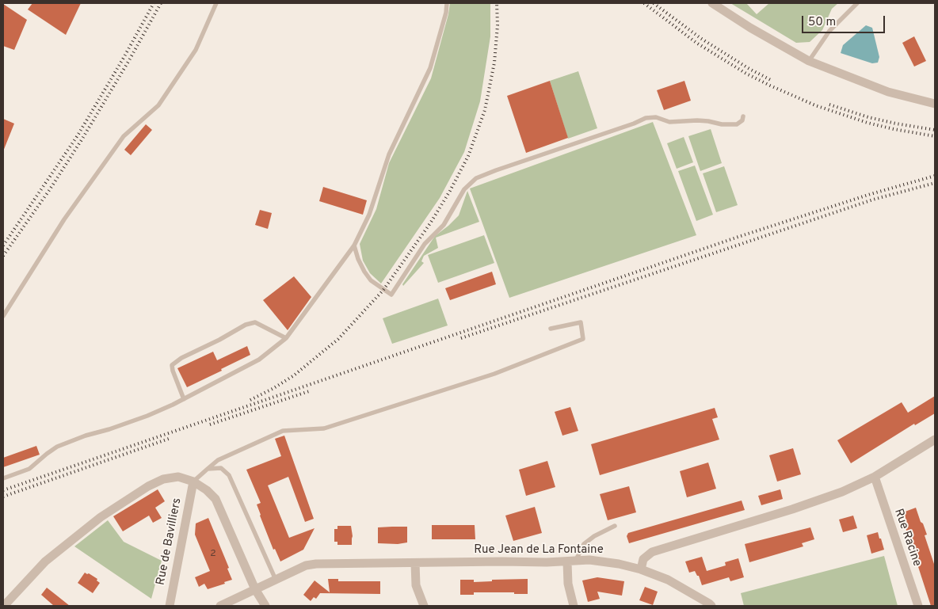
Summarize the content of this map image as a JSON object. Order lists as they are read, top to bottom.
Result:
{
  "streets": {
    "street": ["Rue Racine", "Rue de Bavilliers", "Rue Jean de La Fontaine"]
  },
  "house_numbers": ["2"],
  "scale_bar": "50 m"
}
